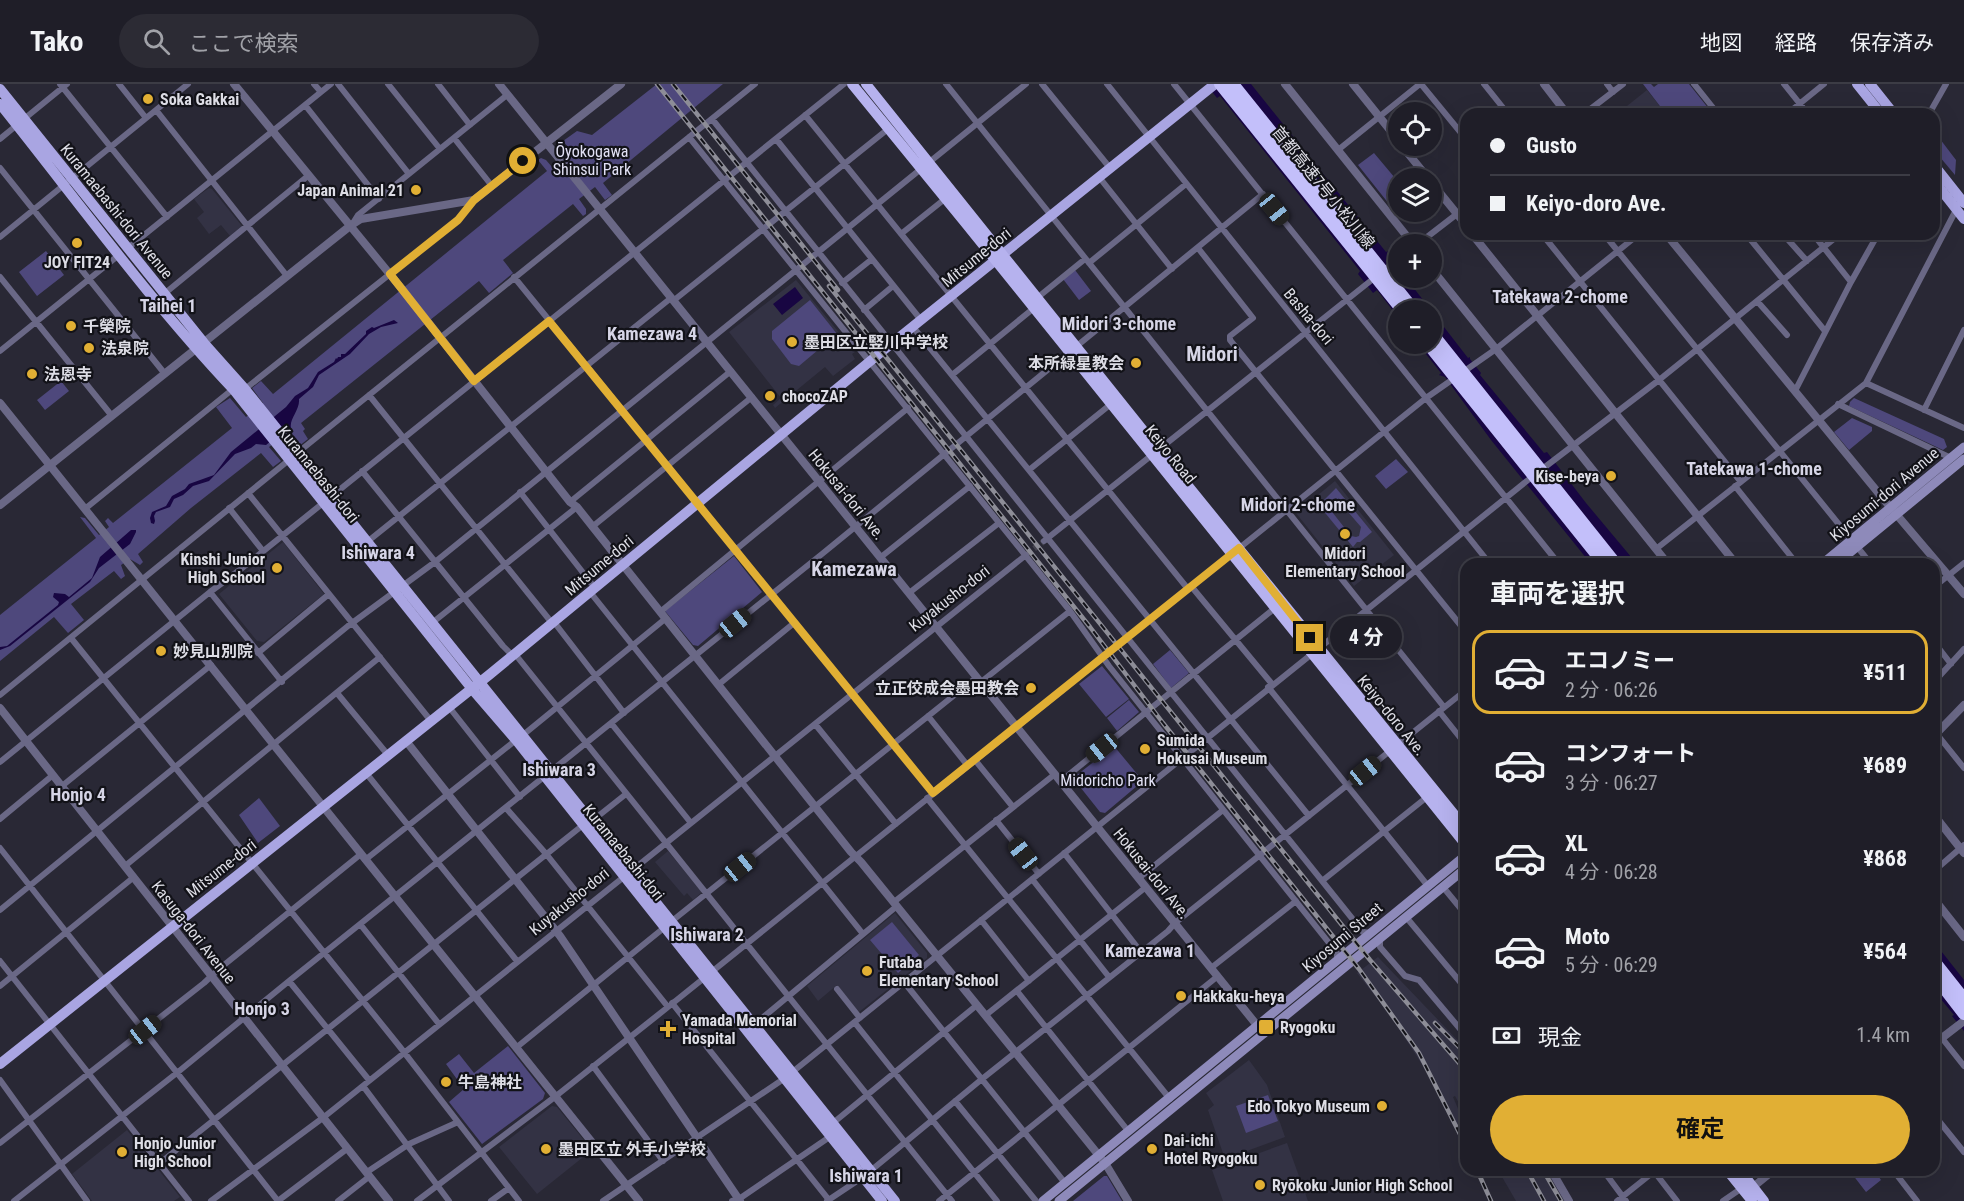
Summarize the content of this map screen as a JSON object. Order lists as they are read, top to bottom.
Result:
{
  "streets": {
    "highway": ["首都高速7号小松川線", "Keiyo Road", "Keiyo-doro Ave."],
    "main road": [
      "Kuramaebashi-dori Avenue",
      "Mitsume-dori",
      "Kuramaebashi-dori",
      "Kiyosumi-dori Avenue",
      "Kiyosumi Street"
    ],
    "street": [
      "Basha-dori",
      "Hokusai-dori Ave.",
      "Kuyakusho-dori",
      "Kasuga-dori Avenue"
    ]
  },
  "crossings": [
    ["Kuramaebashi-dori Avenue", "Kuramaebashi-dori"],
    ["Mitsume-dori", "Basha-dori"],
    ["Mitsume-dori", "Kuramaebashi-dori"],
    ["Mitsume-dori", "Hokusai-dori Ave."],
    ["Mitsume-dori", "Kasuga-dori Avenue"],
    ["Keiyo Road", "Keiyo-doro Ave."],
    ["Kuramaebashi-dori", "Kuyakusho-dori"],
    ["Hokusai-dori Ave.", "Kuyakusho-dori"],
    ["Hokusai-dori Ave.", "Kiyosumi Street"],
    ["Kuyakusho-dori", "Kasuga-dori Avenue"]
  ],
  "districts": [
    "Tatekawa 2-chome",
    "Taihei 1",
    "Midori 3-chome",
    "Kamezawa 4",
    "Midori",
    "Tatekawa 1-chome",
    "Midori 2-chome",
    "Ishiwara 4",
    "Kamezawa",
    "Ishiwara 3",
    "Honjo 4",
    "Ishiwara 2",
    "Kamezawa 1",
    "Honjo 3",
    "Ishiwara 1"
  ],
  "parks": ["Ōyokogawa Shinsui Park", "Midoricho Park"],
  "places": {
    "other": [
      "Soka Gakkai",
      "Japan Animal 21",
      "JOY FIT24",
      "千榮院",
      "墨田区立竪川中学校",
      "法泉院",
      "本所緑星教会",
      "法恩寺",
      "chocoZAP",
      "Kise-beya",
      "Midori Elementary School",
      "Kinshi Junior High School",
      "妙見山別院",
      "立正佼成会墨田教会",
      "Sumida Hokusai Museum",
      "Futaba Elementary School",
      "Hakkaku-heya",
      "牛島神社",
      "Edo Tokyo Museum",
      "墨田区立 外手小学校",
      "Dai-ichi Hotel Ryogoku",
      "Honjo Junior High School",
      "Ryōkoku Junior High School"
    ],
    "transit": ["Ryogoku"],
    "health": ["Yamada Memorial Hospital"]
  },
  "page": {
    "header": "Tako",
    "search": "ここで検索",
    "nav": ["地図", "経路", "保存済み"],
    "map_buttons": ["+", "−"],
    "banner": ["Gusto", "Keiyo-doro Ave."],
    "heading": "車両を選択",
    "bubble": "4 分",
    "list": [
      {
        "name": "エコノミー",
        "note": "2 分 · 06:26",
        "value": "¥511"
      },
      {
        "name": "コンフォート",
        "note": "3 分 · 06:27",
        "value": "¥689"
      },
      {
        "name": "XL",
        "note": "4 分 · 06:28",
        "value": "¥868"
      },
      {
        "name": "Moto",
        "note": "5 分 · 06:29",
        "value": "¥564"
      }
    ],
    "pay": ["現金", "1.4 km"],
    "buttons": "確定"
  }
}
